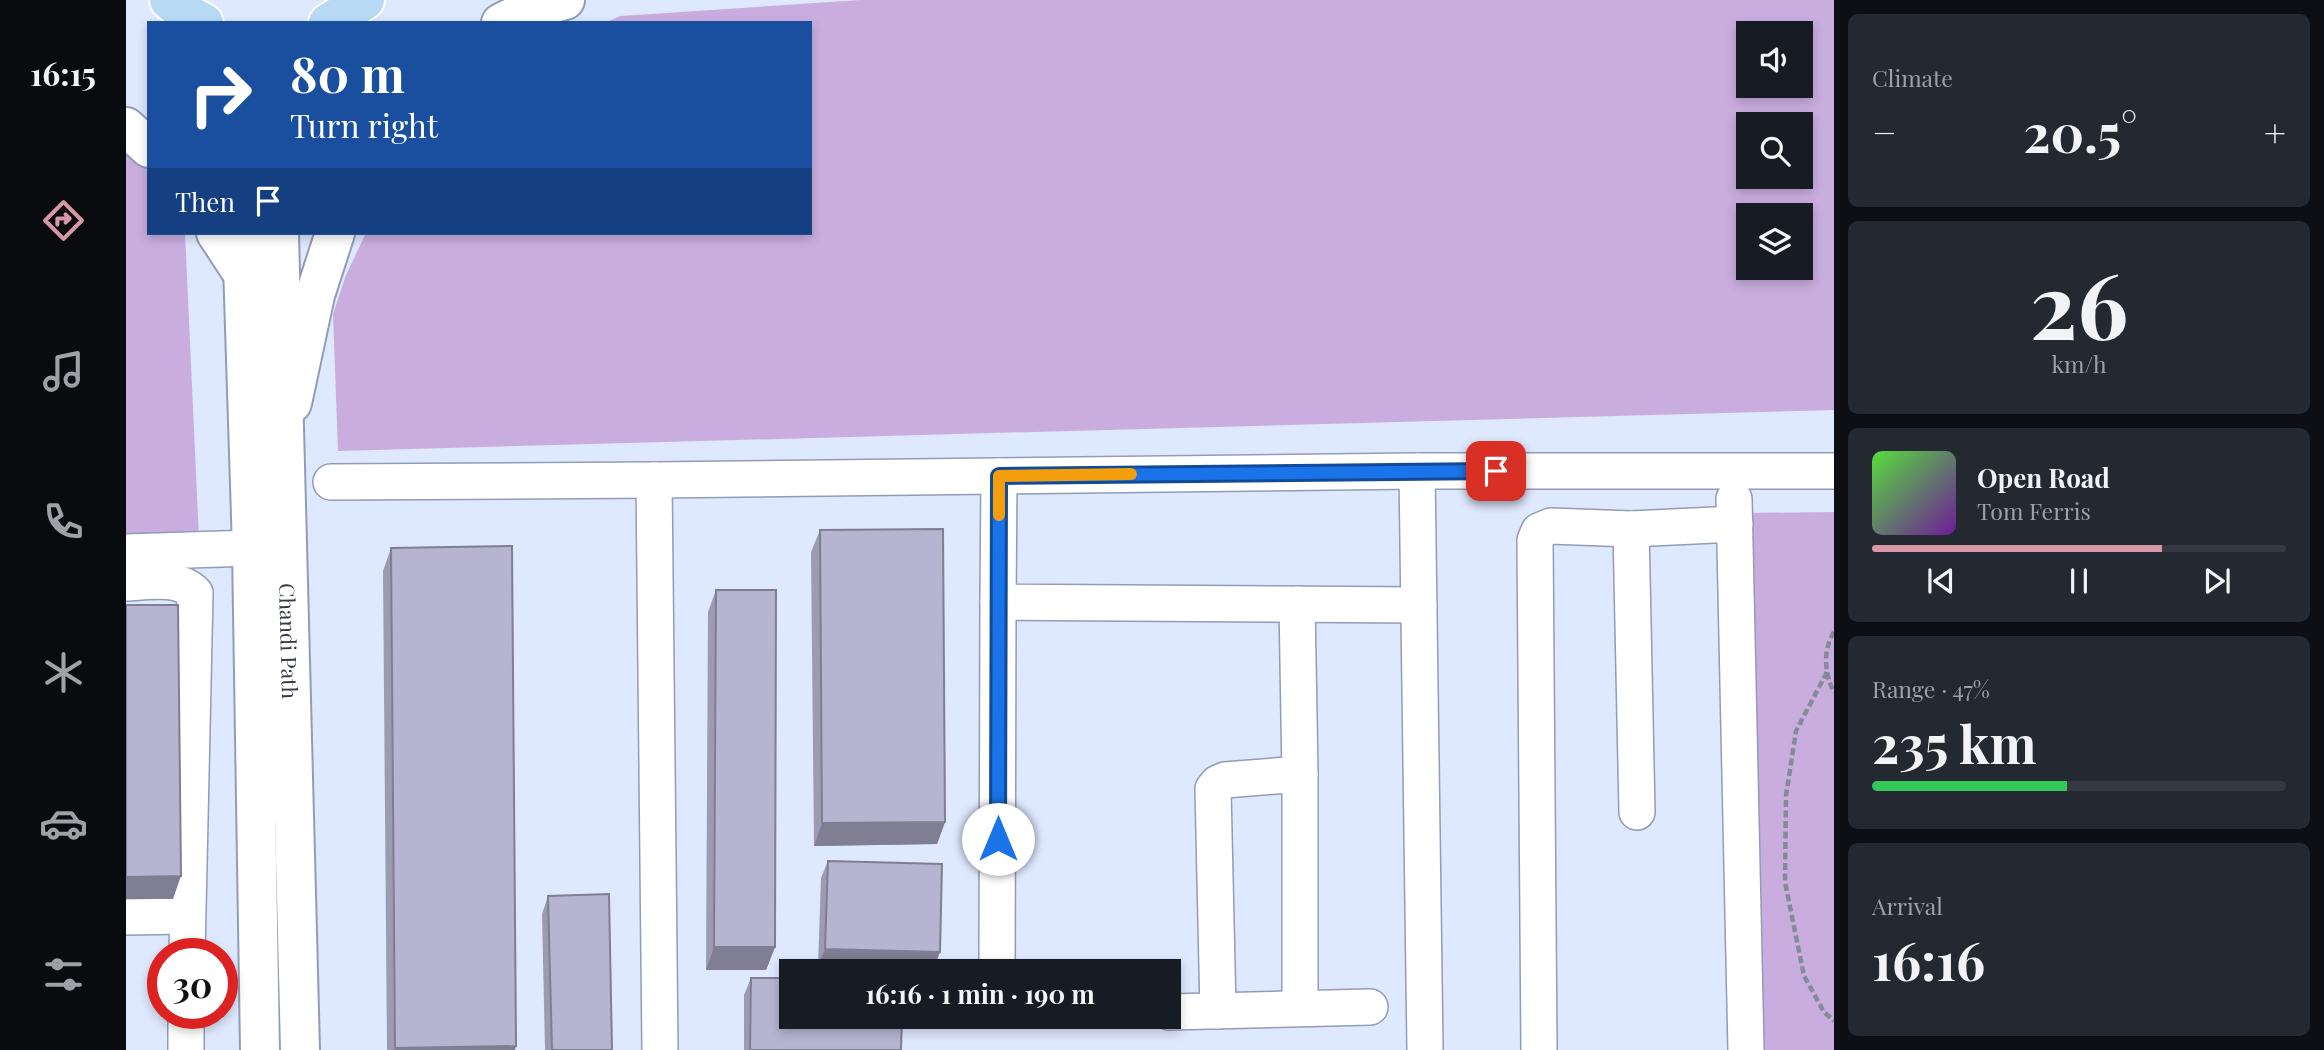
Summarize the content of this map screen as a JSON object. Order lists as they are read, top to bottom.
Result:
{
  "streets": {
    "main road": ["Chandi Path"]
  },
  "page": {
    "tabs": "16:15",
    "tile": [
      "Climate",
      ["26", "km/h"],
      ["Range · 47%", "235 km"],
      ["Arrival", "16:16"]
    ],
    "turn": ["80 m", "Turn right"],
    "heat": ["−", "20.5°", "+"],
    "then": "Then",
    "song": ["Open Road", "Tom Ferris"],
    "limit": "30",
    "trip": "16:16 · 1 min · 190 m"
  }
}
